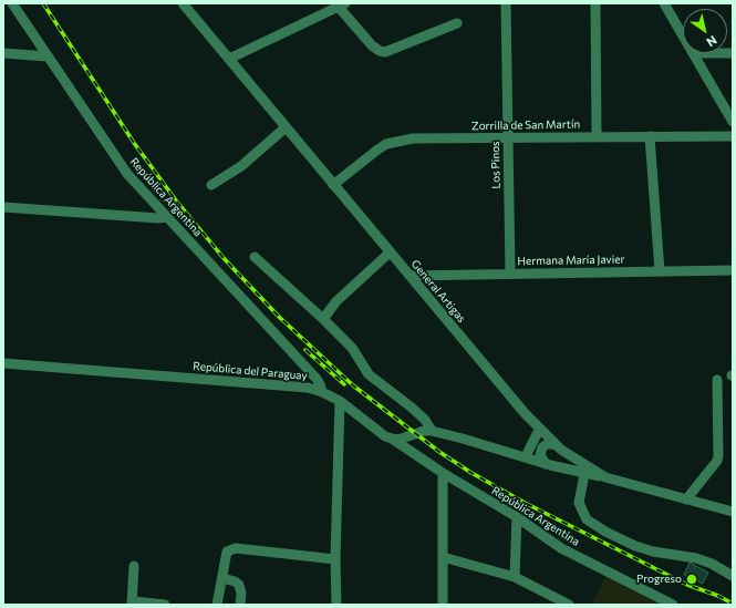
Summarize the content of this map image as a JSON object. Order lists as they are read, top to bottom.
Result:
{
  "streets": {
    "street": [
      "Zorrilla de San Martín",
      "Los Pinos",
      "República Argentina",
      "Hermana María Javier",
      "General Artigas",
      "República del Paraguay"
    ]
  },
  "crossings": [
    ["Zorrilla de San Martín", "Los Pinos"],
    ["Zorrilla de San Martín", "General Artigas"],
    ["Los Pinos", "Hermana María Javier"],
    ["República Argentina", "República del Paraguay"],
    ["Hermana María Javier", "General Artigas"]
  ],
  "places": ["Progreso"],
  "north": "bottom right"
}
